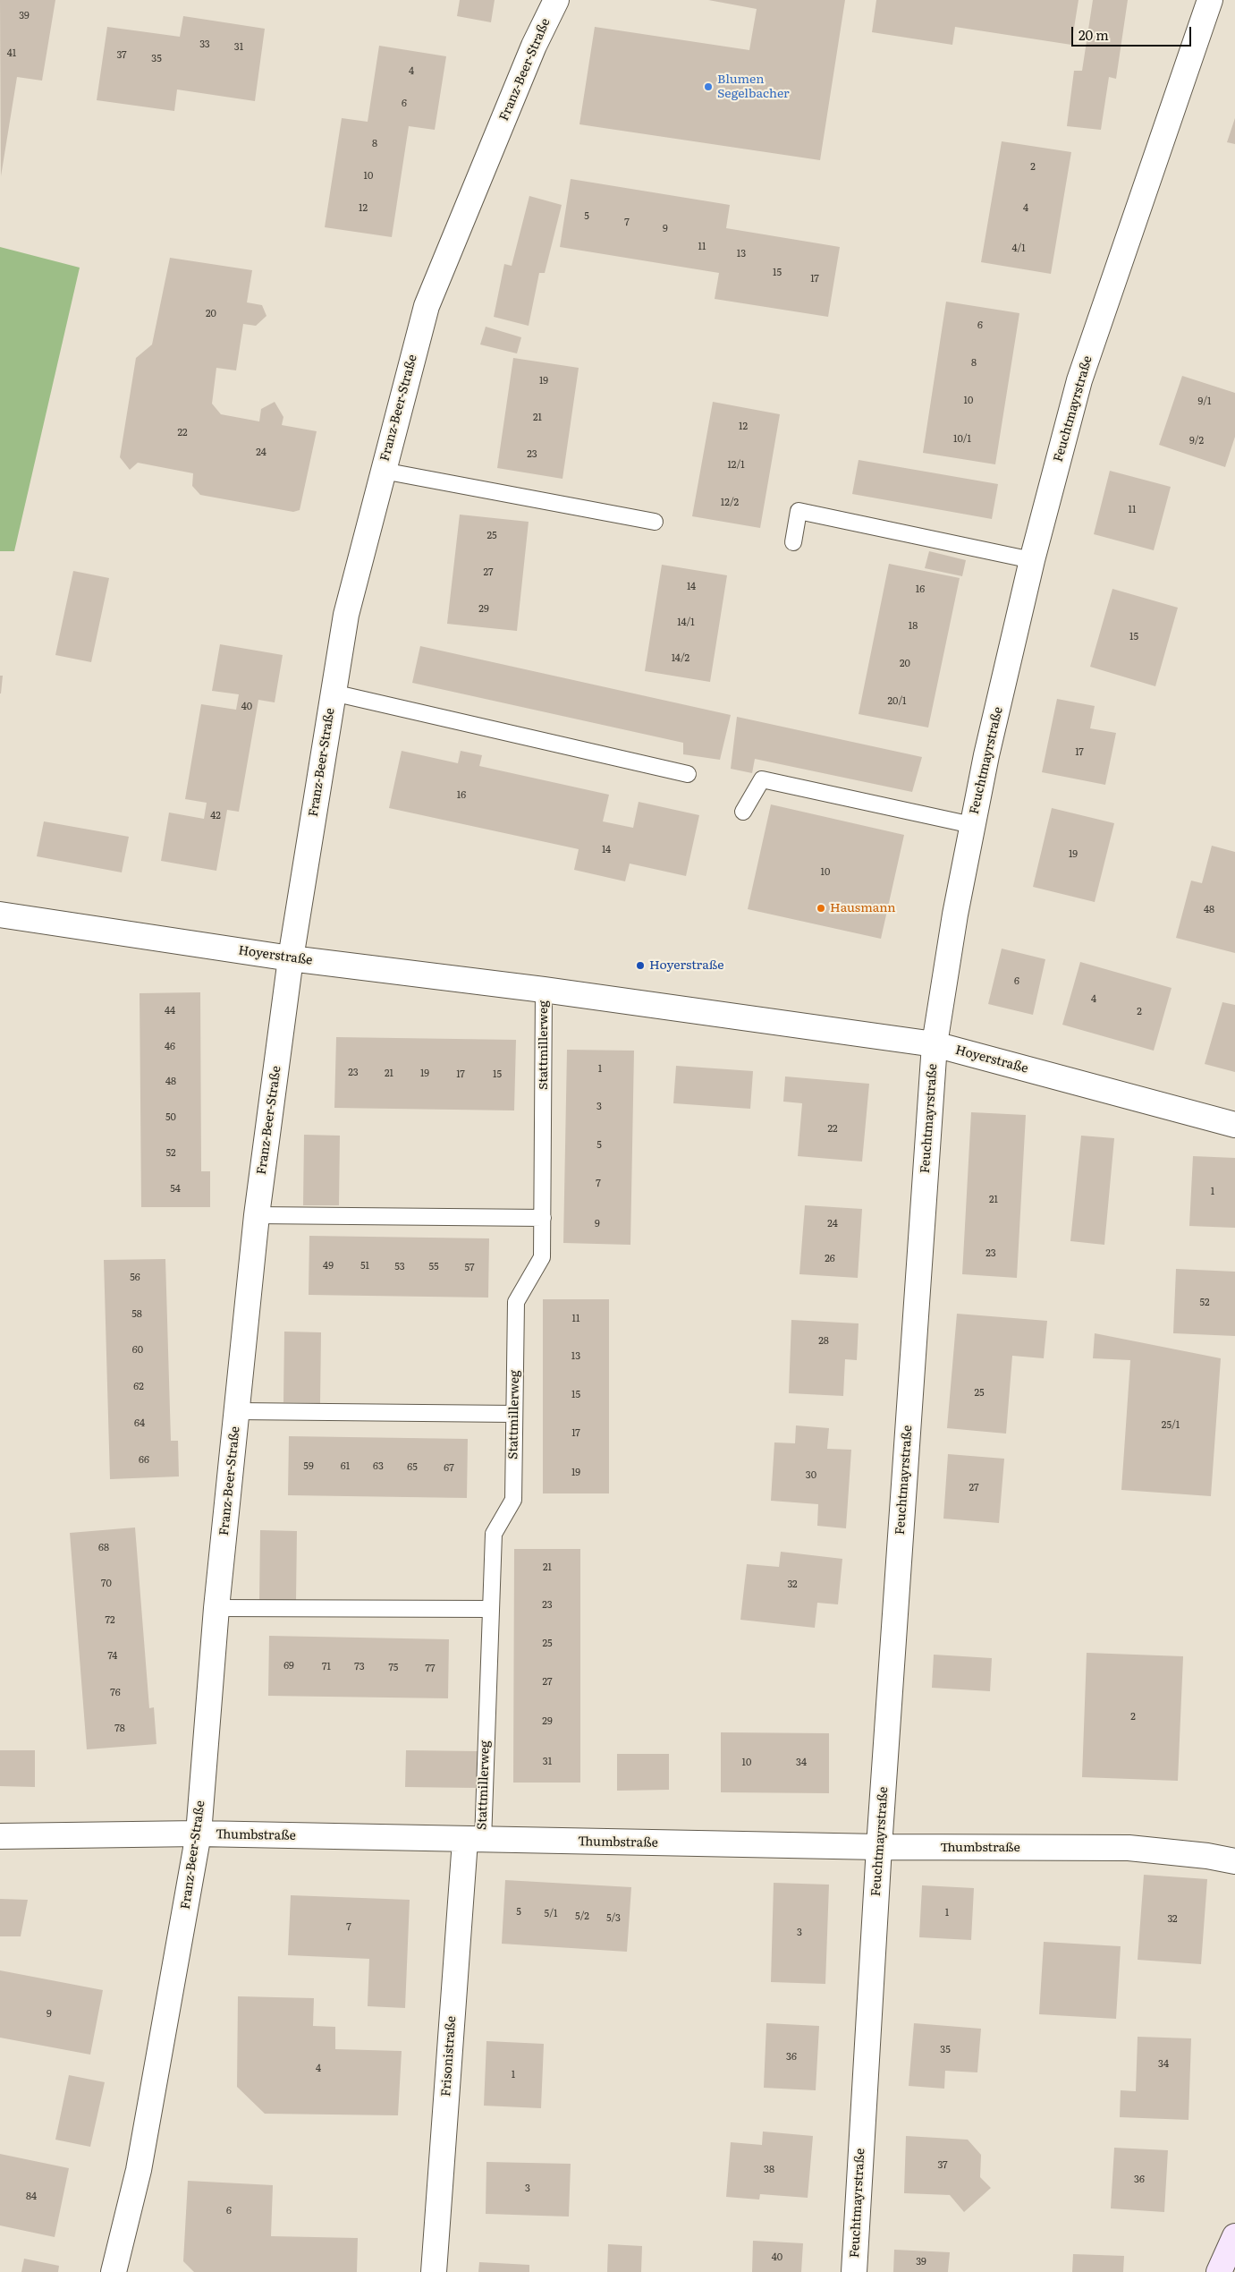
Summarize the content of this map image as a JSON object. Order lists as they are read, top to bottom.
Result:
{
  "streets": {
    "street": [
      "Franz-Beer-Straße",
      "Feuchtmayrstraße",
      "Hoyerstraße",
      "Thumbstraße",
      "Frisonistraße"
    ],
    "lane": ["Stattmillerweg"]
  },
  "crossings": [
    ["Franz-Beer-Straße", "Hoyerstraße"],
    ["Franz-Beer-Straße", "Thumbstraße"],
    ["Feuchtmayrstraße", "Hoyerstraße"],
    ["Feuchtmayrstraße", "Thumbstraße"],
    ["Hoyerstraße", "Stattmillerweg"],
    ["Stattmillerweg", "Thumbstraße"],
    ["Stattmillerweg", "Frisonistraße"],
    ["Thumbstraße", "Frisonistraße"]
  ],
  "places": ["Blumen Segelbacher", "Hausmann", "Hoyerstraße"],
  "house_numbers": [
    "39",
    "33",
    "31",
    "41",
    "37",
    "35",
    "4",
    "6",
    "8",
    "2",
    "10",
    "12",
    "4",
    "5",
    "7",
    "9",
    "11",
    "4/1",
    "13",
    "15",
    "17",
    "20",
    "6",
    "8",
    "19",
    "10",
    "9/1",
    "21",
    "12",
    "22",
    "10/1",
    "9/2",
    "24",
    "23",
    "12/1",
    "12/2",
    "11",
    "25",
    "27",
    "14",
    "16",
    "29",
    "14/1",
    "18",
    "15",
    "14/2",
    "20",
    "20/1",
    "40",
    "17",
    "16",
    "42",
    "14",
    "19",
    "10",
    "48",
    "6",
    "4",
    "44",
    "2",
    "46",
    "1",
    "23",
    "21",
    "19",
    "17",
    "15",
    "48",
    "3",
    "50",
    "22",
    "5",
    "52",
    "7",
    "54",
    "1",
    "21",
    "9",
    "24",
    "23",
    "26",
    "49",
    "51",
    "53",
    "55",
    "57",
    "56",
    "52",
    "58",
    "11",
    "28",
    "60",
    "13",
    "62",
    "25",
    "15",
    "64",
    "25/1",
    "17",
    "66",
    "59",
    "61",
    "63",
    "65",
    "67",
    "19",
    "30",
    "27",
    "68",
    "21",
    "70",
    "32",
    "23",
    "72",
    "25",
    "74",
    "69",
    "71",
    "73",
    "75",
    "77",
    "27",
    "76",
    "2",
    "29",
    "78",
    "31",
    "10",
    "34",
    "5",
    "1",
    "5/1",
    "5/2",
    "5/3",
    "32",
    "7",
    "3",
    "9",
    "35",
    "36",
    "34",
    "4",
    "1",
    "37",
    "38",
    "36",
    "3",
    "84",
    "6",
    "40",
    "39"
  ],
  "scale_bar": "20 m"
}
